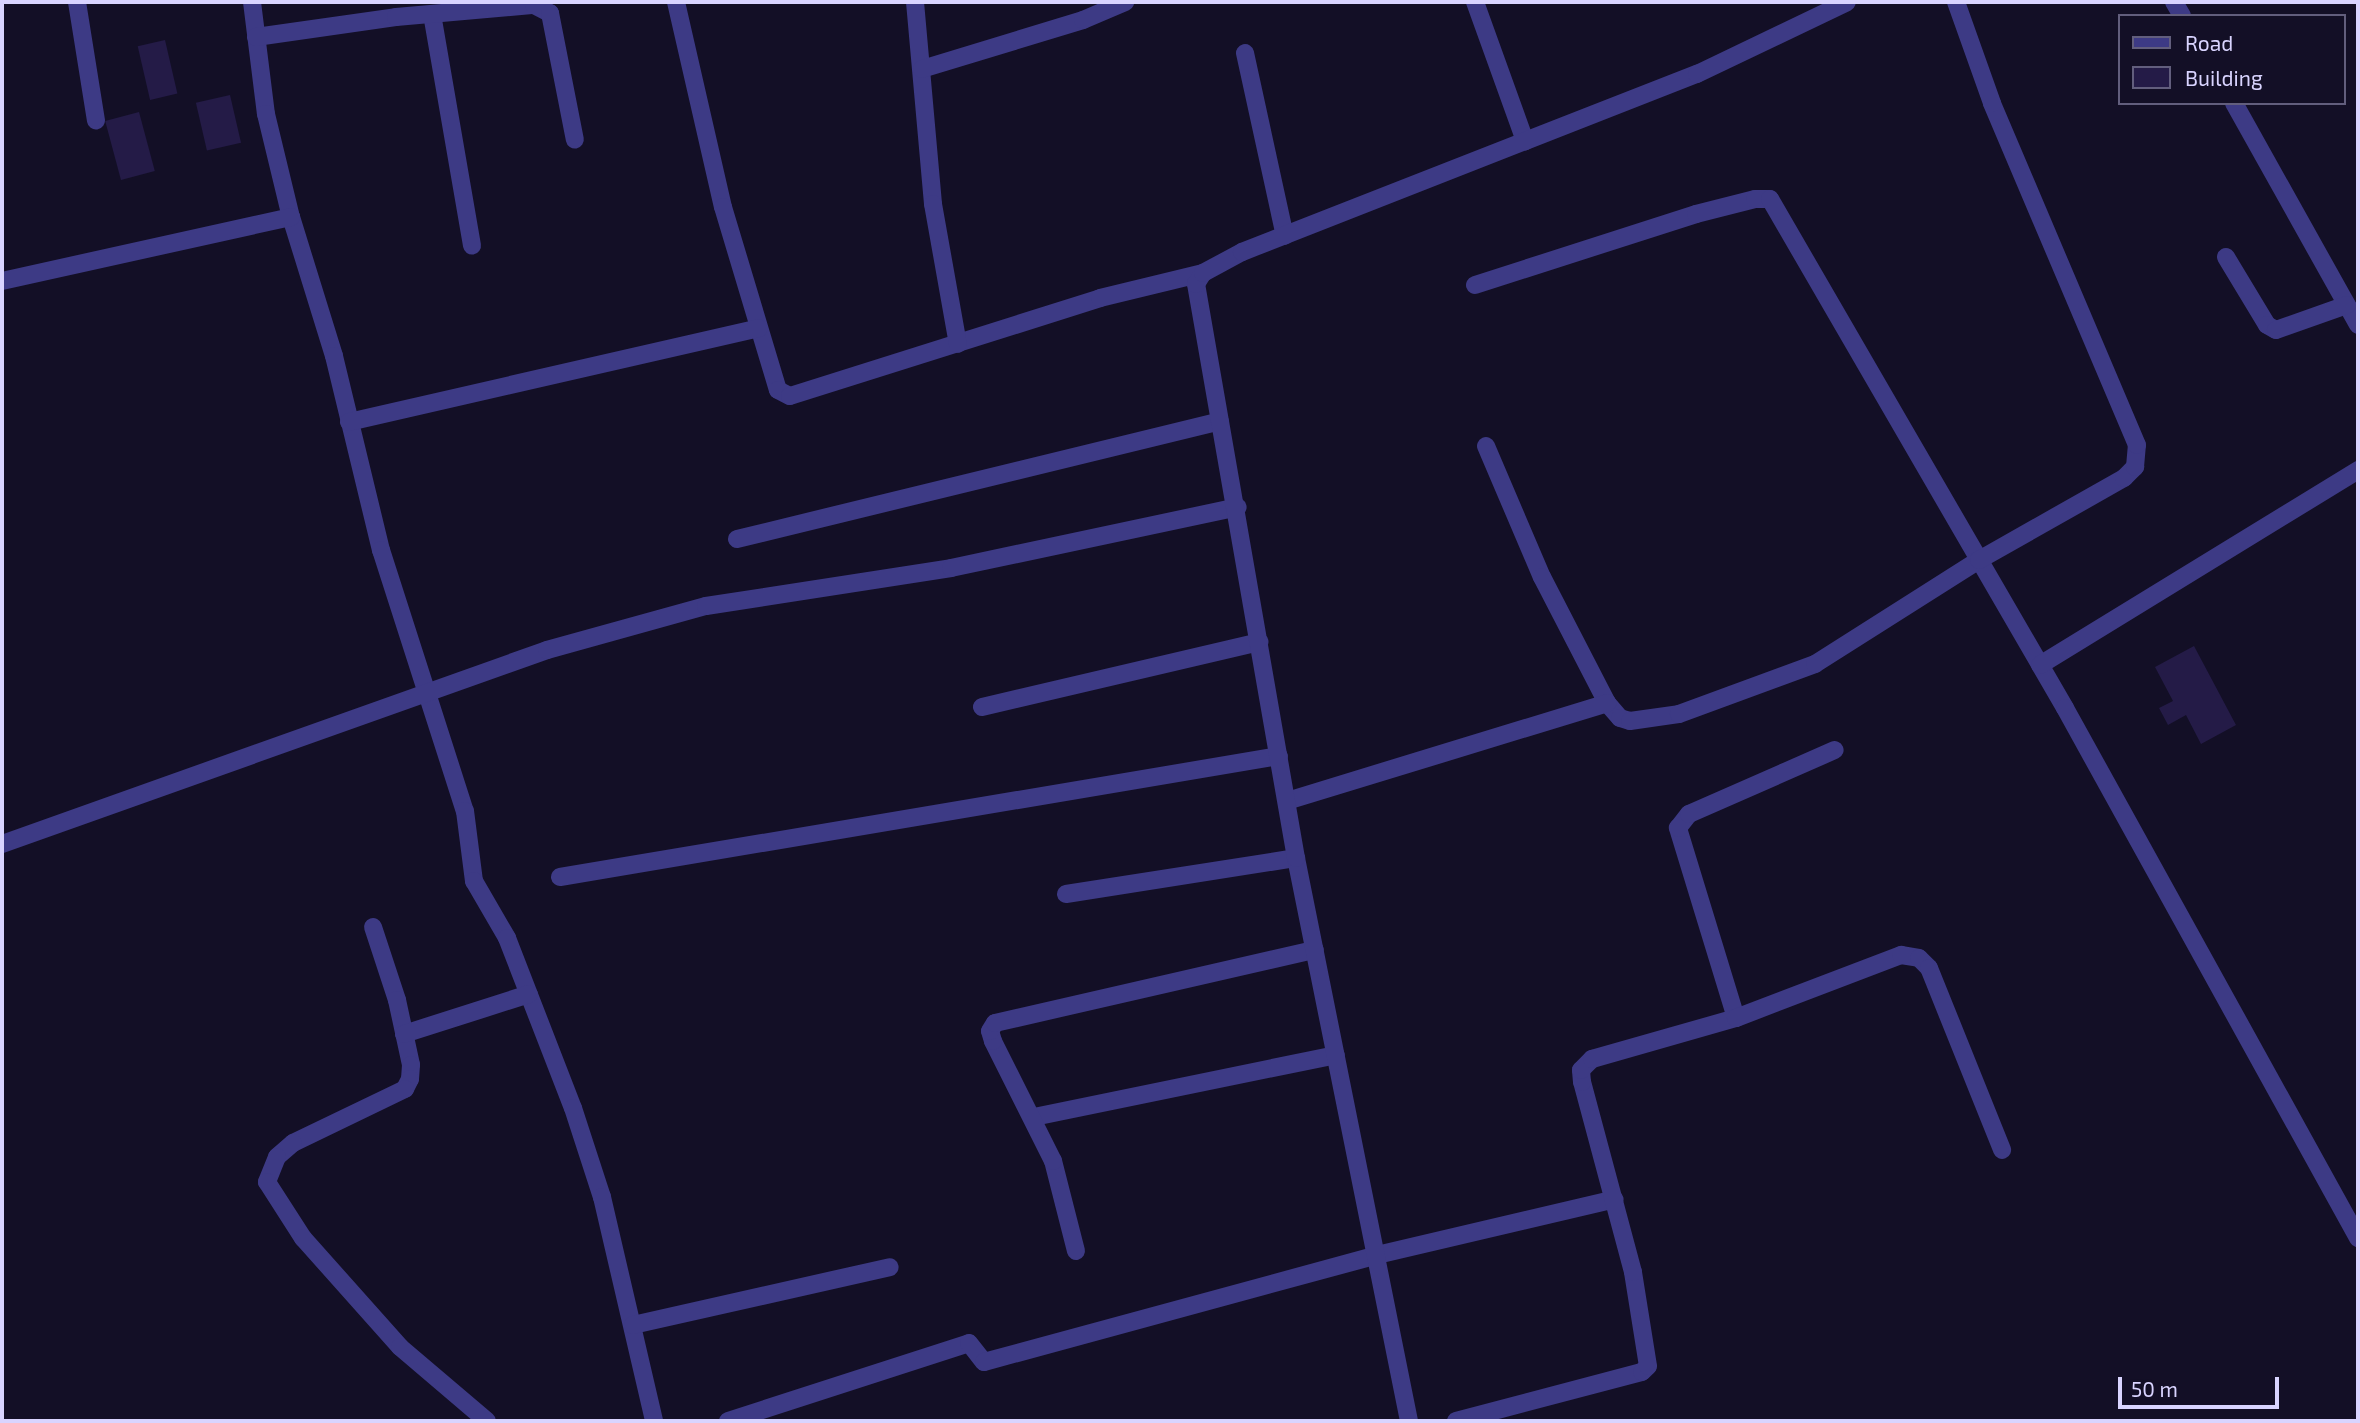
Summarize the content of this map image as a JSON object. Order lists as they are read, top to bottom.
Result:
{
  "legend": ["Road", "Building"],
  "scale_bar": "50 m"
}
